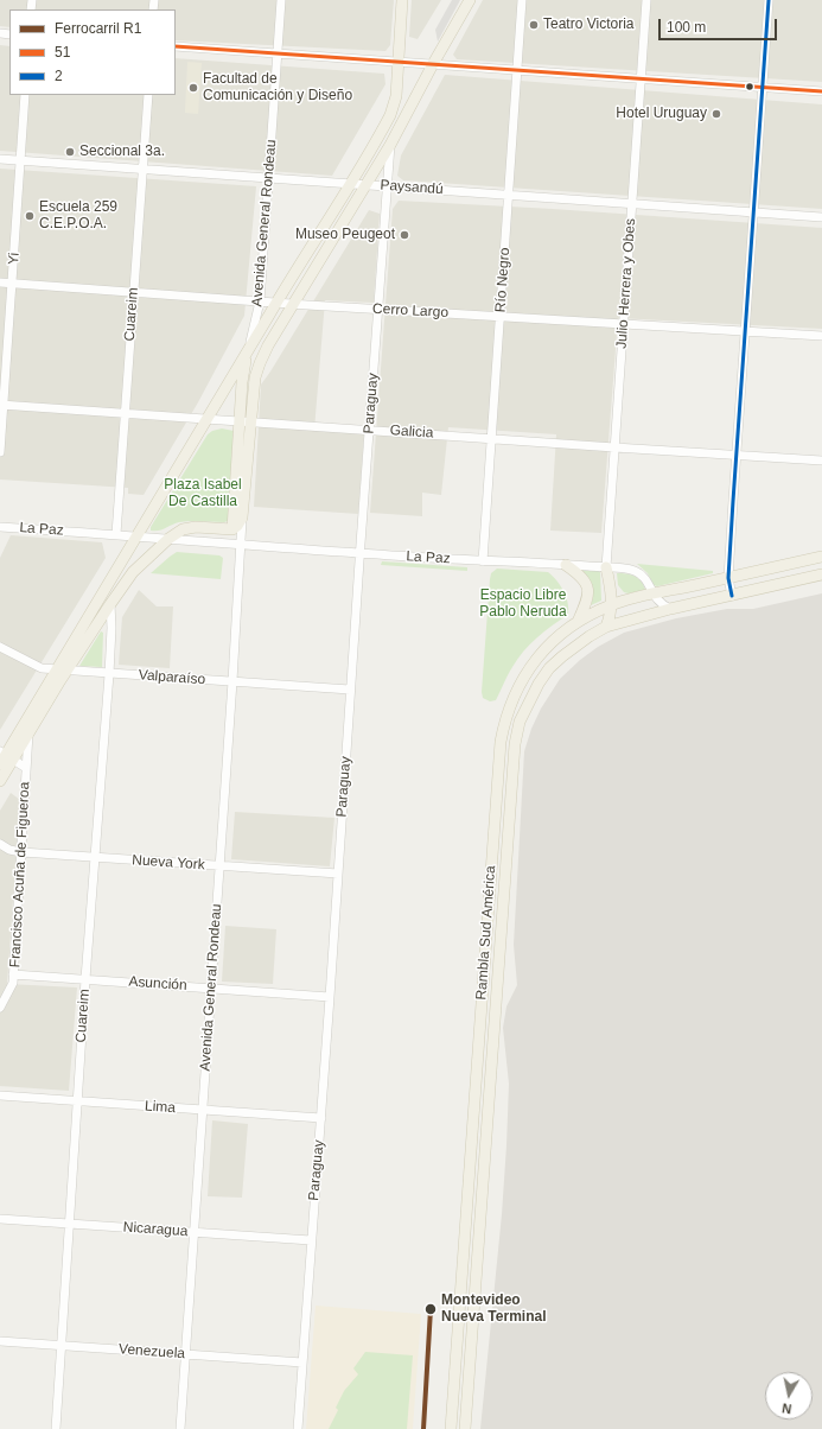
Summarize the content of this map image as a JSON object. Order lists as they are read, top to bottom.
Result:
{
  "streets": {
    "main road": ["Avenida General Rondeau", "Rambla Sud América"],
    "street": [
      "Paysandú",
      "Yi",
      "Río Negro",
      "Julio Herrera y Obes",
      "Cerro Largo",
      "Cuareim",
      "Paraguay",
      "Galicia",
      "La Paz",
      "Valparaíso",
      "Nueva York",
      "Francisco Acuña de Figueroa",
      "Asunción",
      "Lima",
      "Nicaragua",
      "Venezuela"
    ]
  },
  "crossings": [
    ["Paysandú", "Avenida General Rondeau"],
    ["Paysandú", "Yi"],
    ["Paysandú", "Río Negro"],
    ["Paysandú", "Julio Herrera y Obes"],
    ["Paysandú", "Cuareim"],
    ["Paysandú", "Paraguay"],
    ["Avenida General Rondeau", "Cerro Largo"],
    ["Avenida General Rondeau", "Paraguay"],
    ["Avenida General Rondeau", "Galicia"],
    ["Avenida General Rondeau", "La Paz"],
    ["Avenida General Rondeau", "Valparaíso"],
    ["Avenida General Rondeau", "Nueva York"],
    ["Avenida General Rondeau", "Asunción"],
    ["Avenida General Rondeau", "Lima"],
    ["Avenida General Rondeau", "Nicaragua"],
    ["Avenida General Rondeau", "Venezuela"],
    ["Yi", "Cerro Largo"],
    ["Yi", "Galicia"],
    ["Río Negro", "Cerro Largo"],
    ["Río Negro", "Galicia"],
    ["Río Negro", "La Paz"],
    ["Julio Herrera y Obes", "Cerro Largo"],
    ["Julio Herrera y Obes", "Galicia"],
    ["Julio Herrera y Obes", "La Paz"],
    ["Cerro Largo", "Cuareim"],
    ["Cerro Largo", "Paraguay"],
    ["Cuareim", "Galicia"],
    ["Cuareim", "La Paz"],
    ["Cuareim", "Valparaíso"],
    ["Cuareim", "Nueva York"],
    ["Cuareim", "Asunción"],
    ["Cuareim", "Lima"],
    ["Cuareim", "Nicaragua"],
    ["Cuareim", "Venezuela"],
    ["Paraguay", "Galicia"],
    ["Paraguay", "La Paz"],
    ["Paraguay", "Valparaíso"],
    ["Paraguay", "Nueva York"],
    ["Paraguay", "Asunción"],
    ["Paraguay", "Lima"],
    ["Paraguay", "Nicaragua"],
    ["Paraguay", "Venezuela"],
    ["La Paz", "Rambla Sud América"],
    ["Nueva York", "Francisco Acuña de Figueroa"],
    ["Francisco Acuña de Figueroa", "Asunción"]
  ],
  "parks": ["Plaza Isabel De Castilla", "Espacio Libre Pablo Neruda"],
  "places": [
    "Teatro Victoria",
    "Facultad de Comunicación y Diseño",
    "Hotel Uruguay",
    "Seccional 3a.",
    "Escuela 259 C.E.P.O.A.",
    "Museo Peugeot",
    "Montevideo Nueva Terminal"
  ],
  "lines": ["transit line 2", "transit line 51", "rail line R1"],
  "legend": ["Ferrocarril R1", "51", "2"],
  "scale_bar": "100 m",
  "north": "bottom"
}
